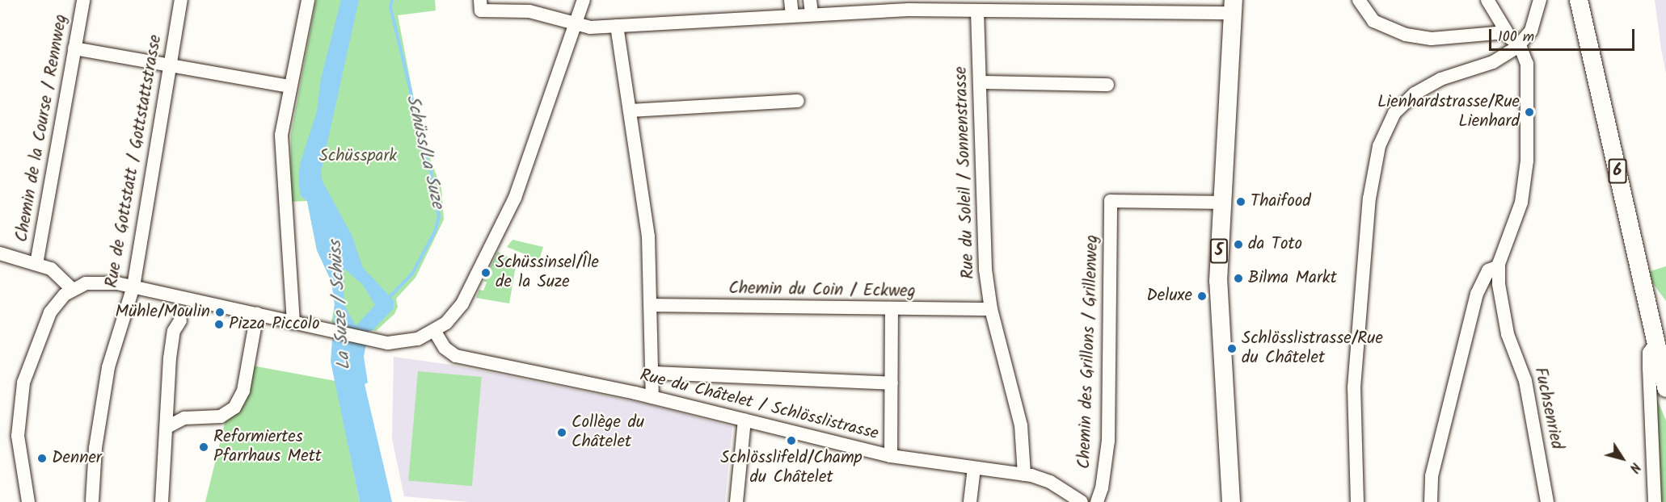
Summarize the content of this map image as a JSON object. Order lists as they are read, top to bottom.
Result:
{
  "streets": {
    "main road": ["6", "5"],
    "street": [
      "Chemin de la Course / Rennweg",
      "Rue de Gottstatt / Gottstattstrasse",
      "Rue du Soleil / Sonnenstrasse",
      "Chemin du Coin / Eckweg",
      "Chemin des Grillons / Grillenweg",
      "Rue du Châtelet / Schlösslistrasse",
      "Fuchsenried"
    ]
  },
  "crossings": [
    ["Rue du Soleil / Sonnenstrasse", "Chemin du Coin / Eckweg"],
    ["Rue du Soleil / Sonnenstrasse", "Rue du Châtelet / Schlösslistrasse"],
    ["5", "Chemin des Grillons / Grillenweg"]
  ],
  "water": ["Schüss/La Suze", "La Suze / Schüss"],
  "parks": ["Schüsspark"],
  "places": [
    "Lienhardstrasse/Rue Lienhard",
    "Thaifood",
    "da Toto",
    "Schüssinsel/Île de la Suze",
    "Bilma Markt",
    "Deluxe",
    "Mühle/Moulin",
    "Pizza Piccolo",
    "Schlösslistrasse/Rue du Châtelet",
    "Collège du Châtelet",
    "Schlösslifeld/Champ du Châtelet",
    "Reformiertes Pfarrhaus Mett",
    "Denner"
  ],
  "scale_bar": "100 m",
  "north": "bottom right"
}
